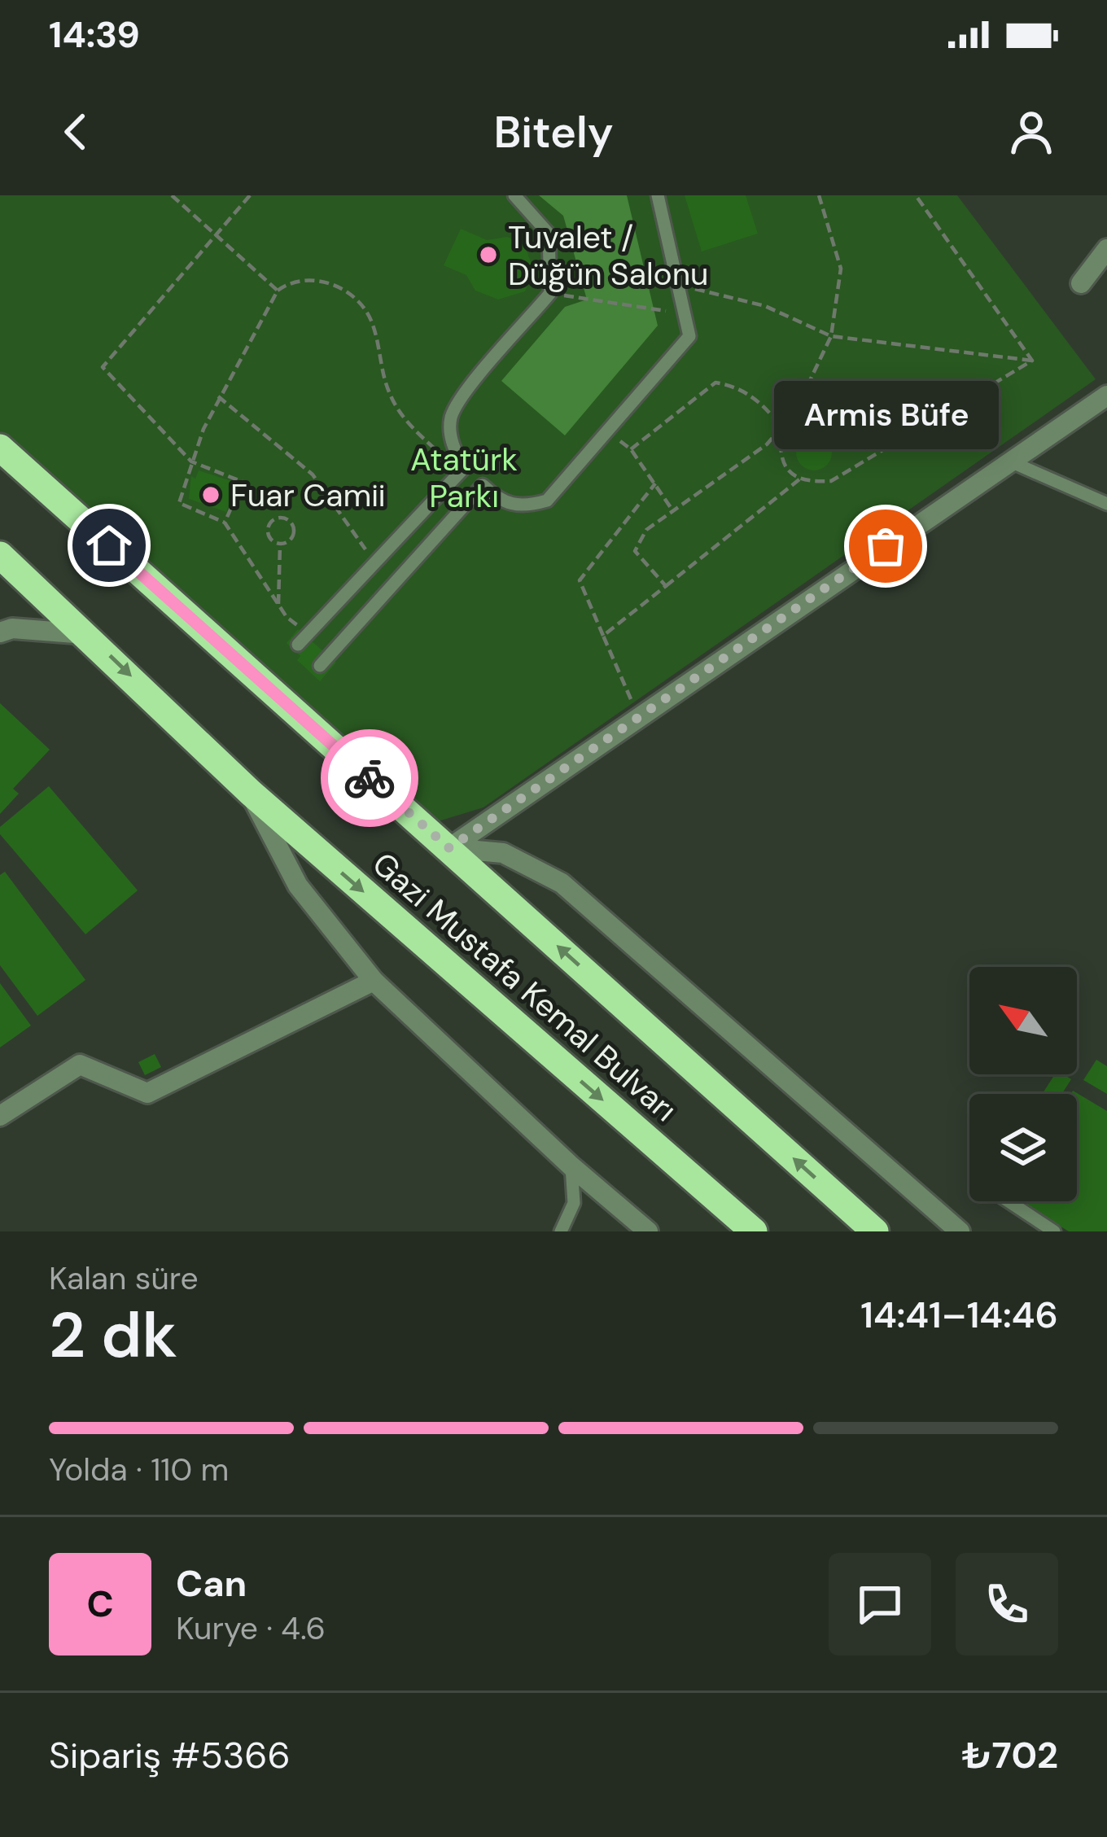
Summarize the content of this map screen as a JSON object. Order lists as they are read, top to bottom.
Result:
{
  "streets": {
    "highway": ["Gazi Mustafa Kemal Bulvarı"]
  },
  "parks": ["Atatürk Parkı"],
  "places": ["Tuvalet / Düğün Salonu", "Fuar Camii", "Armis Büfe"],
  "north": "top left",
  "page": {
    "status": "14:39",
    "header": "Bitely",
    "bubble": "Armis Büfe",
    "heading": ["2 dk", "Kalan süre", "14:41–14:46"],
    "panel": [
      "Can",
      "Kurye · 4.6",
      "Sipariş #5366",
      "₺702"
    ],
    "bar": "Yolda · 110 m",
    "round": "C"
  }
}
